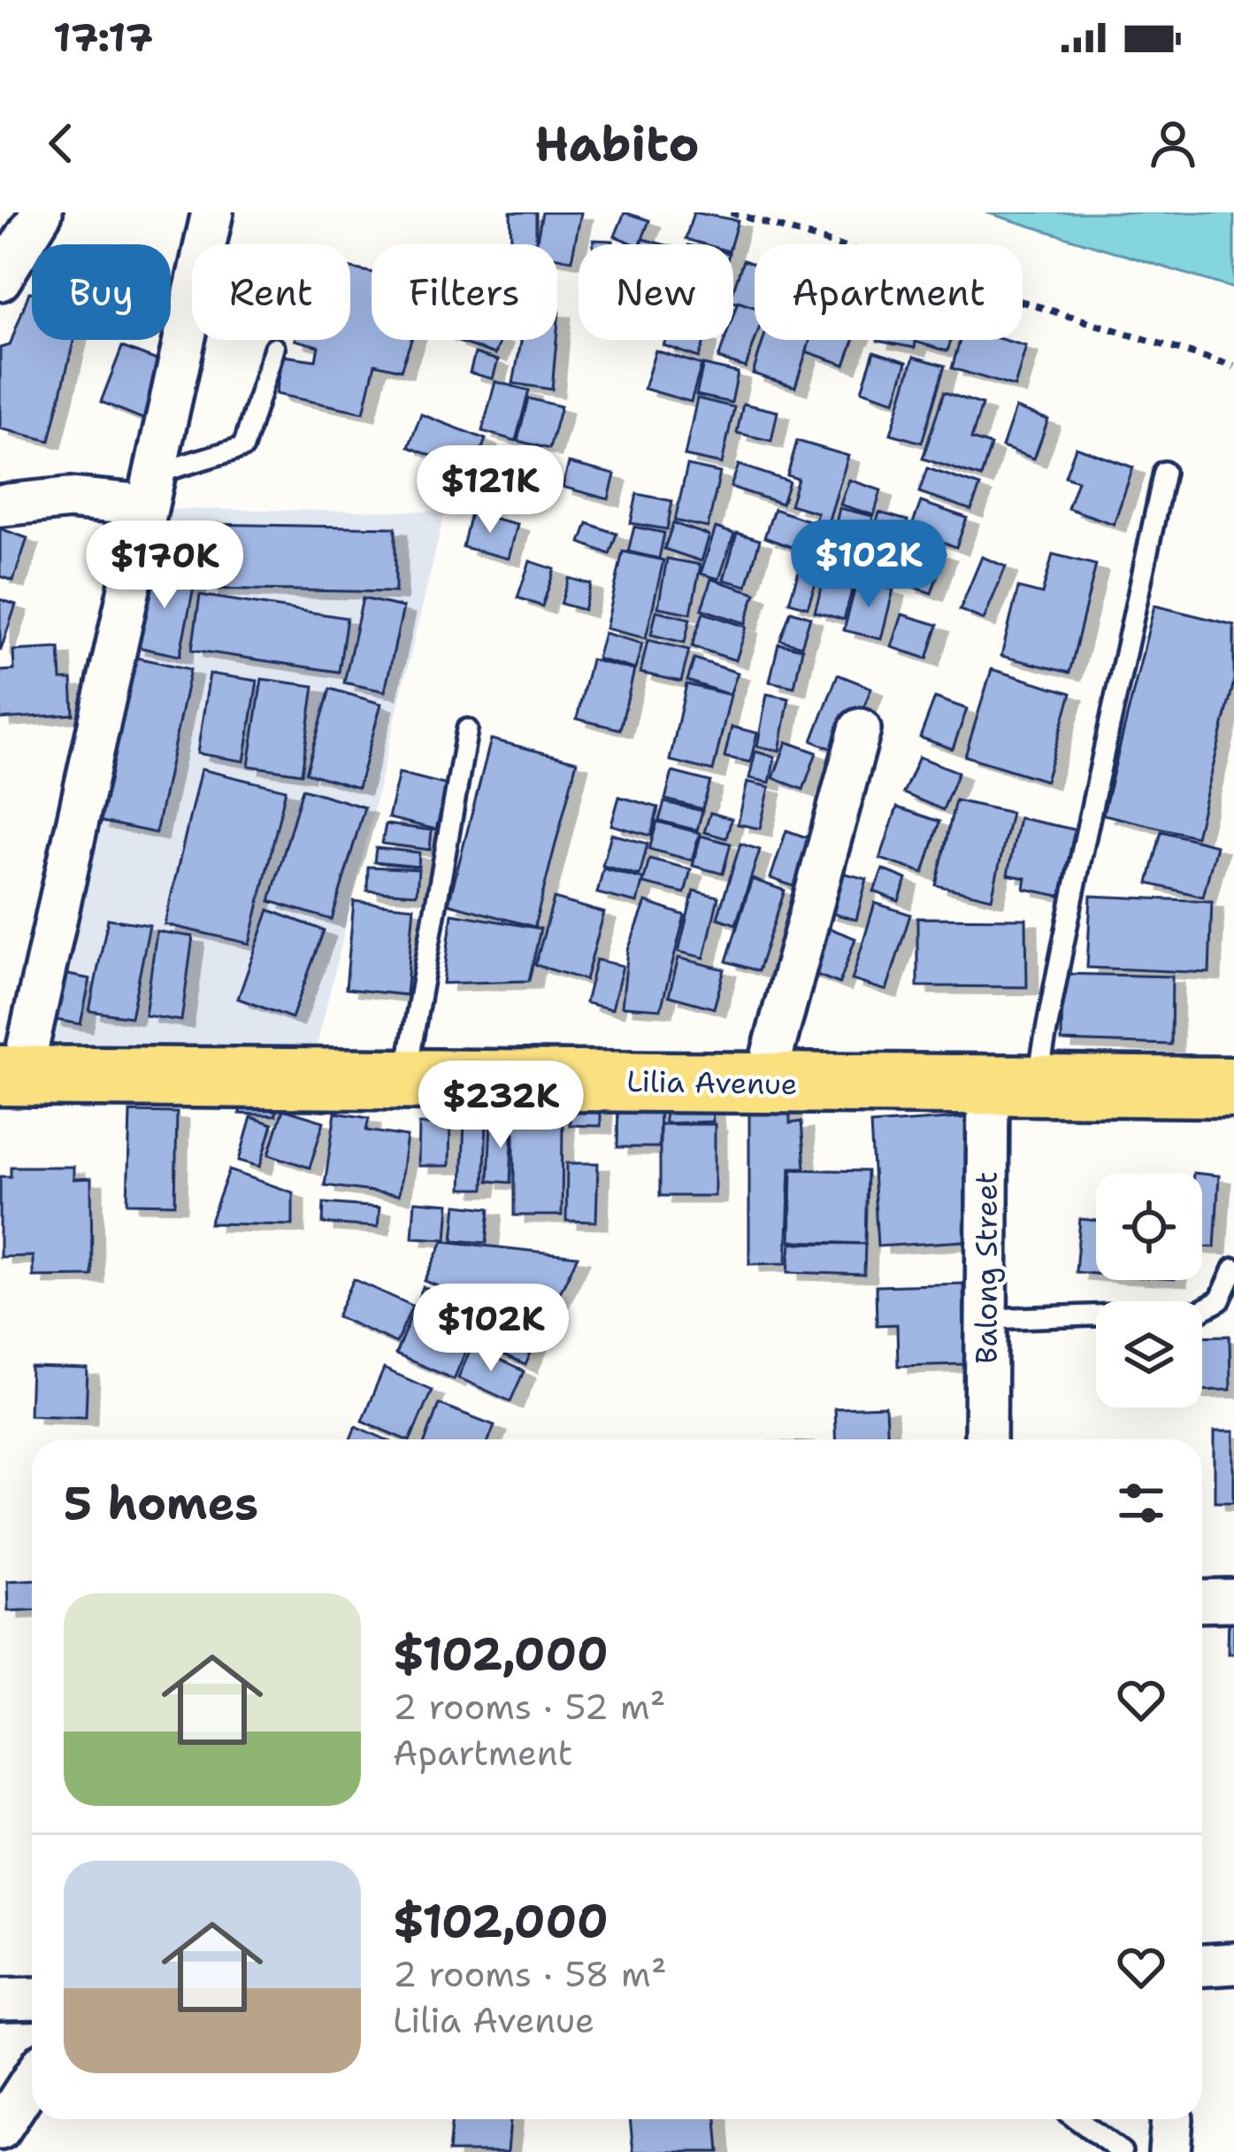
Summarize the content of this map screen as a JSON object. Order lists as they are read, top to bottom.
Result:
{
  "streets": {
    "highway": ["Lilia Avenue"],
    "street": ["Balong Street"]
  },
  "crossings": [
    ["Lilia Avenue", "Balong Street"]
  ],
  "page": {
    "status": "17:17",
    "header": "Habito",
    "chip": [
      "Buy",
      "Rent",
      "Filters",
      "New",
      "Apartment"
    ],
    "price": [
      "$121K",
      "$102K",
      "$170K",
      "$232K",
      "$102K"
    ],
    "heading": "5 homes",
    "list": [
      {
        "name": "$102,000",
        "note": "2 rooms · 52 m² · Apartment"
      },
      {
        "name": "$102,000",
        "note": "2 rooms · 58 m² · Lilia Avenue"
      }
    ]
  }
}
